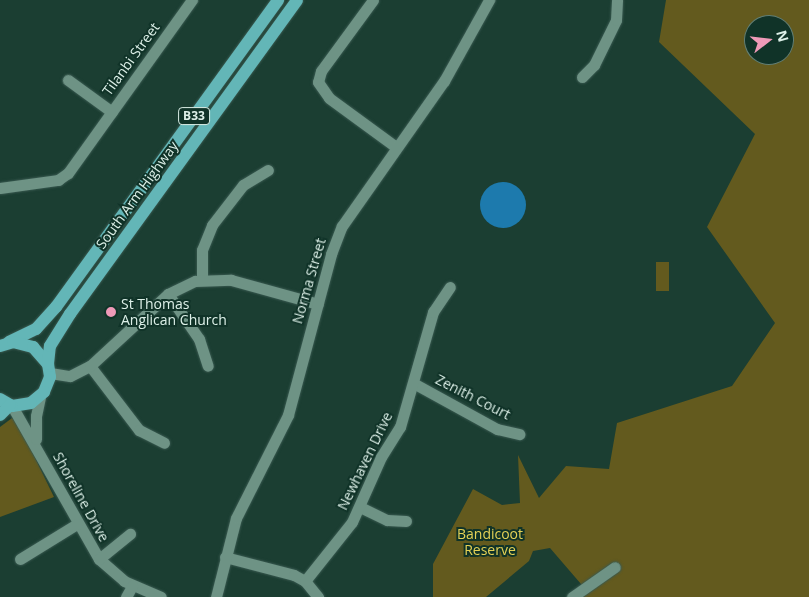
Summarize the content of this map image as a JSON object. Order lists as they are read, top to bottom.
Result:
{
  "streets": {
    "main road": ["B33", "South Arm Highway"],
    "street": [
      "Tilanbi Street",
      "Norma Street",
      "Zenith Court",
      "Newhaven Drive",
      "Shoreline Drive"
    ]
  },
  "crossings": [
    ["B33", "South Arm Highway"],
    ["B33", "Shoreline Drive"],
    ["Zenith Court", "Newhaven Drive"]
  ],
  "parks": ["Bandicoot Reserve"],
  "places": ["St Thomas Anglican Church"],
  "north": "right"
}
